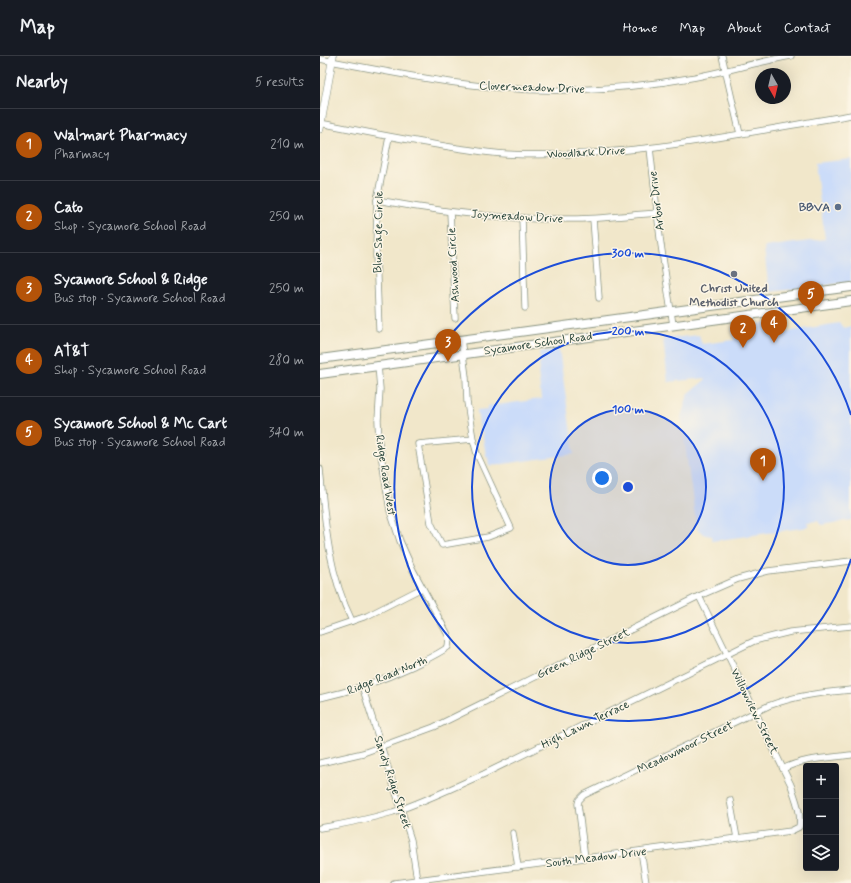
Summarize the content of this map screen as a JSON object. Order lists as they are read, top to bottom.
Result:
{
  "streets": {
    "main road": ["Sycamore School Road"],
    "street": [
      "Clovermeadow Drive",
      "Woodlark Drive",
      "Arbor Drive",
      "Joymeadow Drive",
      "Blue Sage Circle",
      "Ashwood Circle",
      "Ridge Road West",
      "Green Ridge Street",
      "Ridge Road North",
      "Willowview Street",
      "High Lawn Terrace",
      "Meadowmoor Street",
      "Sandy Ridge Street",
      "South Meadow Drive"
    ]
  },
  "crossings": [
    ["Woodlark Drive", "Arbor Drive"],
    ["Woodlark Drive", "Blue Sage Circle"],
    ["Arbor Drive", "Joymeadow Drive"],
    ["Arbor Drive", "Sycamore School Road"],
    ["Joymeadow Drive", "Blue Sage Circle"],
    ["Joymeadow Drive", "Ashwood Circle"],
    ["Sycamore School Road", "Ridge Road West"],
    ["Ridge Road West", "Ridge Road North"],
    ["Green Ridge Street", "Willowview Street"],
    ["Green Ridge Street", "Sandy Ridge Street"],
    ["Ridge Road North", "Sandy Ridge Street"],
    ["Willowview Street", "High Lawn Terrace"],
    ["Willowview Street", "Meadowmoor Street"],
    ["Willowview Street", "South Meadow Drive"],
    ["High Lawn Terrace", "Sandy Ridge Street"],
    ["Meadowmoor Street", "South Meadow Drive"],
    ["Sandy Ridge Street", "South Meadow Drive"]
  ],
  "places": ["BBVA", "Christ United Methodist Church"],
  "north": "bottom",
  "page": {
    "header": "Map",
    "nav": [
      "Home",
      "Map",
      "About",
      "Contact"
    ],
    "heading": ["Nearby", "5 results"],
    "list": [
      {
        "mark": "1",
        "name": "Walmart Pharmacy",
        "note": "Pharmacy",
        "value": "210 m"
      },
      {
        "mark": "2",
        "name": "Cato",
        "note": "Shop · Sycamore School Road",
        "value": "250 m"
      },
      {
        "mark": "3",
        "name": "Sycamore School & Ridge",
        "note": "Bus stop · Sycamore School Road",
        "value": "250 m"
      },
      {
        "mark": "4",
        "name": "AT&T",
        "note": "Shop · Sycamore School Road",
        "value": "280 m"
      },
      {
        "mark": "5",
        "name": "Sycamore School & Mc Cart",
        "note": "Bus stop · Sycamore School Road",
        "value": "340 m"
      }
    ],
    "pins": [
      "5",
      "4",
      "2",
      "3",
      "1"
    ],
    "map_buttons": ["+", "−"]
  },
  "rings": ["300 m", "200 m", "100 m"]
}
